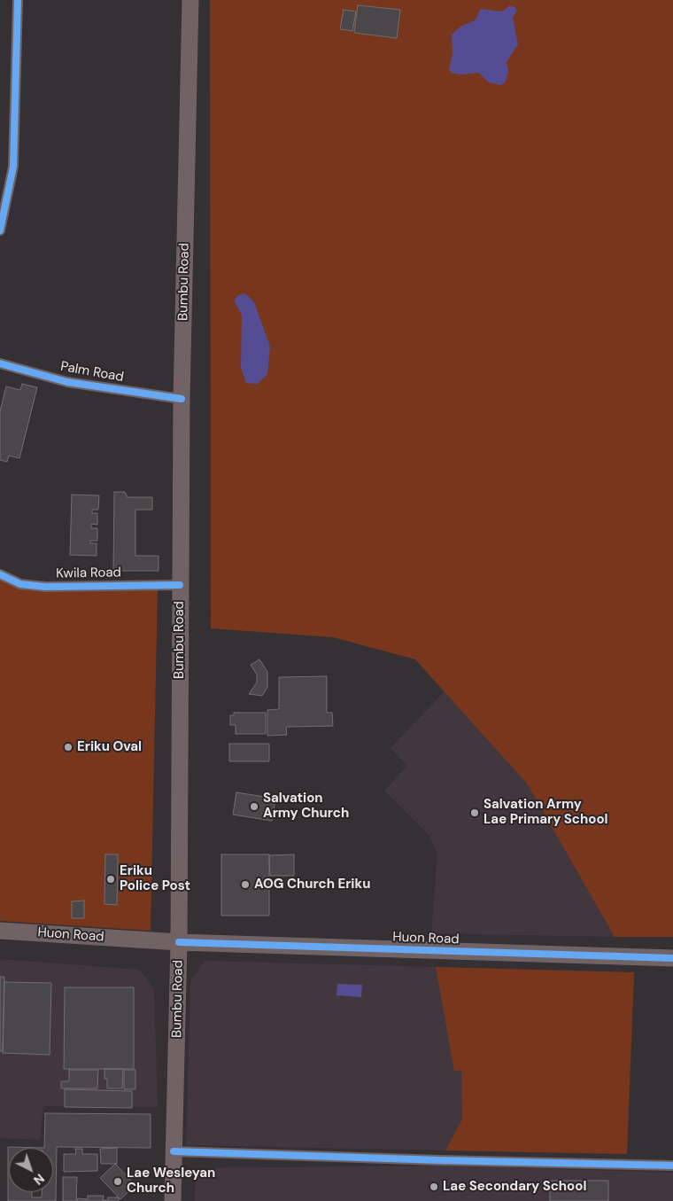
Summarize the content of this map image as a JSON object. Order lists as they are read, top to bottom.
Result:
{
  "streets": {
    "main road": ["Bumbu Road", "Huon Road"],
    "street": ["Palm Road", "Kwila Road"]
  },
  "crossings": [
    ["Bumbu Road", "Palm Road"],
    ["Bumbu Road", "Kwila Road"],
    ["Bumbu Road", "Huon Road"]
  ],
  "places": [
    "Eriku Oval",
    "Salvation Army Church",
    "Salvation Army Lae Primary School",
    "Eriku Police Post",
    "AOG Church Eriku",
    "Lae Wesleyan Church",
    "Lae Secondary School"
  ],
  "north": "bottom right"
}
